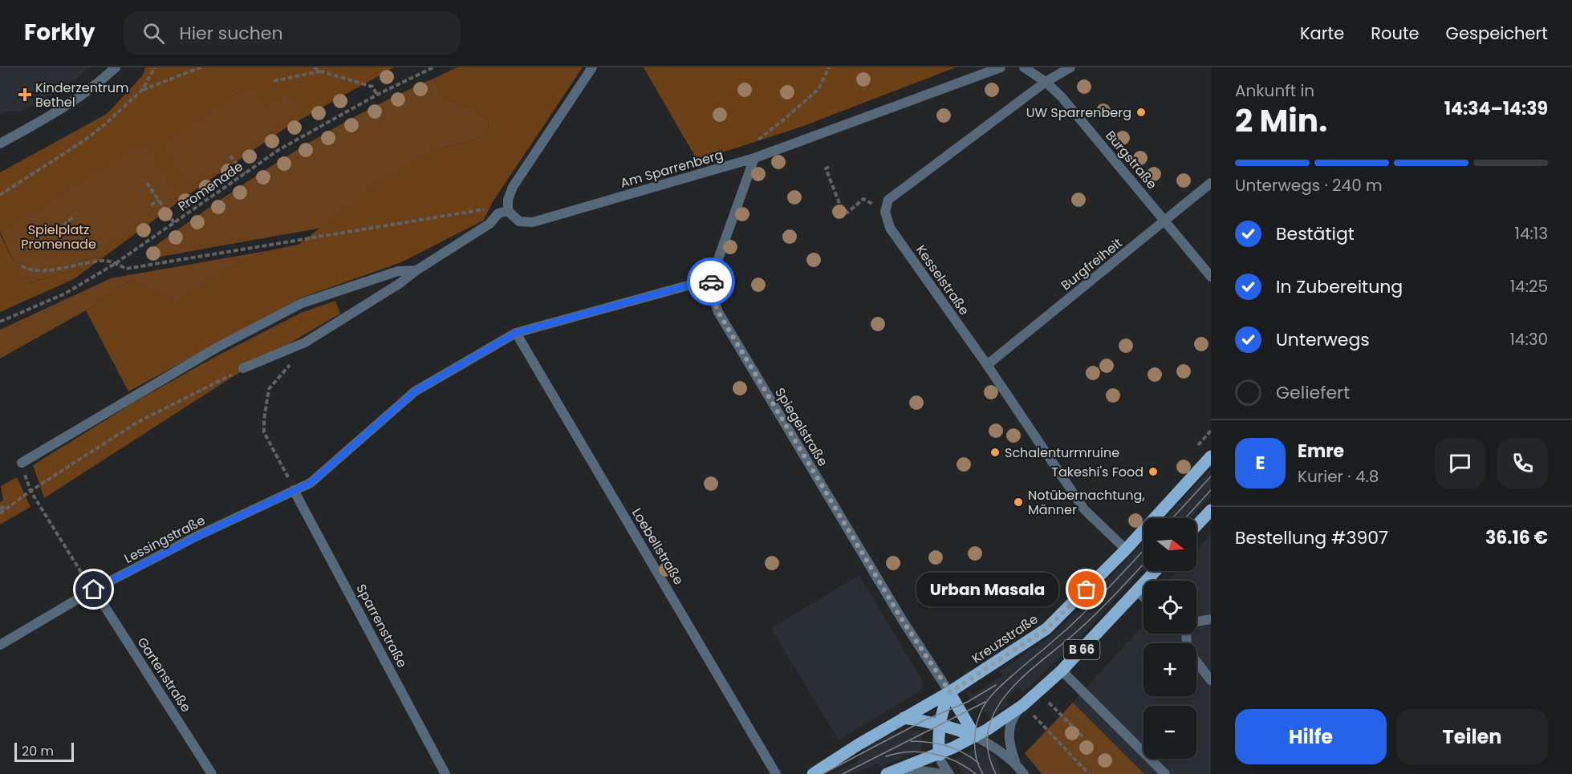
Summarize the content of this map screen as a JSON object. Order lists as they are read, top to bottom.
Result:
{
  "streets": {
    "main road": ["Kreuzstraße", "B 66"],
    "street": [
      "Burgstraße",
      "Am Sparrenberg",
      "Burgfreiheit",
      "Kesselstraße",
      "Spiegelstraße",
      "Lessingstraße",
      "Loebellstraße",
      "Sparrenstraße",
      "Gartenstraße"
    ],
    "path": ["Promenade"]
  },
  "crossings": [
    ["Burgstraße", "Burgfreiheit"],
    ["Am Sparrenberg", "Spiegelstraße"],
    ["Burgfreiheit", "Kesselstraße"],
    ["Kesselstraße", "Kreuzstraße"],
    ["Spiegelstraße", "Lessingstraße"],
    ["Spiegelstraße", "Kreuzstraße"],
    ["Lessingstraße", "Loebellstraße"],
    ["Lessingstraße", "Sparrenstraße"],
    ["Lessingstraße", "Gartenstraße"]
  ],
  "parks": ["Spielplatz Promenade"],
  "places": {
    "health": ["Kinderzentrum Bethel"],
    "other": [
      "UW Sparrenberg",
      "Schalenturmruine",
      "Takeshi's Food",
      "Notübernachtung, Männer",
      "Urban Masala"
    ]
  },
  "scale_bar": "20 m",
  "north": "right",
  "page": {
    "header": "Forkly",
    "search": "Hier suchen",
    "nav": ["Karte", "Route", "Gespeichert"],
    "heading": ["2 Min.", "Ankunft in", "14:34–14:39"],
    "panel": [
      "Emre",
      "Kurier · 4.8",
      "Bestellung #3907",
      "36.16 €"
    ],
    "bar": "Unterwegs · 240 m",
    "list": [
      ["Bestätigt", "14:13"],
      ["In Zubereitung", "14:25"],
      ["Unterwegs", "14:30"],
      "Geliefert"
    ],
    "round": "E",
    "map_buttons": ["+", "−"],
    "bubble": "Urban Masala",
    "buttons": ["Hilfe", "Teilen"],
    "scale": "20 m"
  }
}
